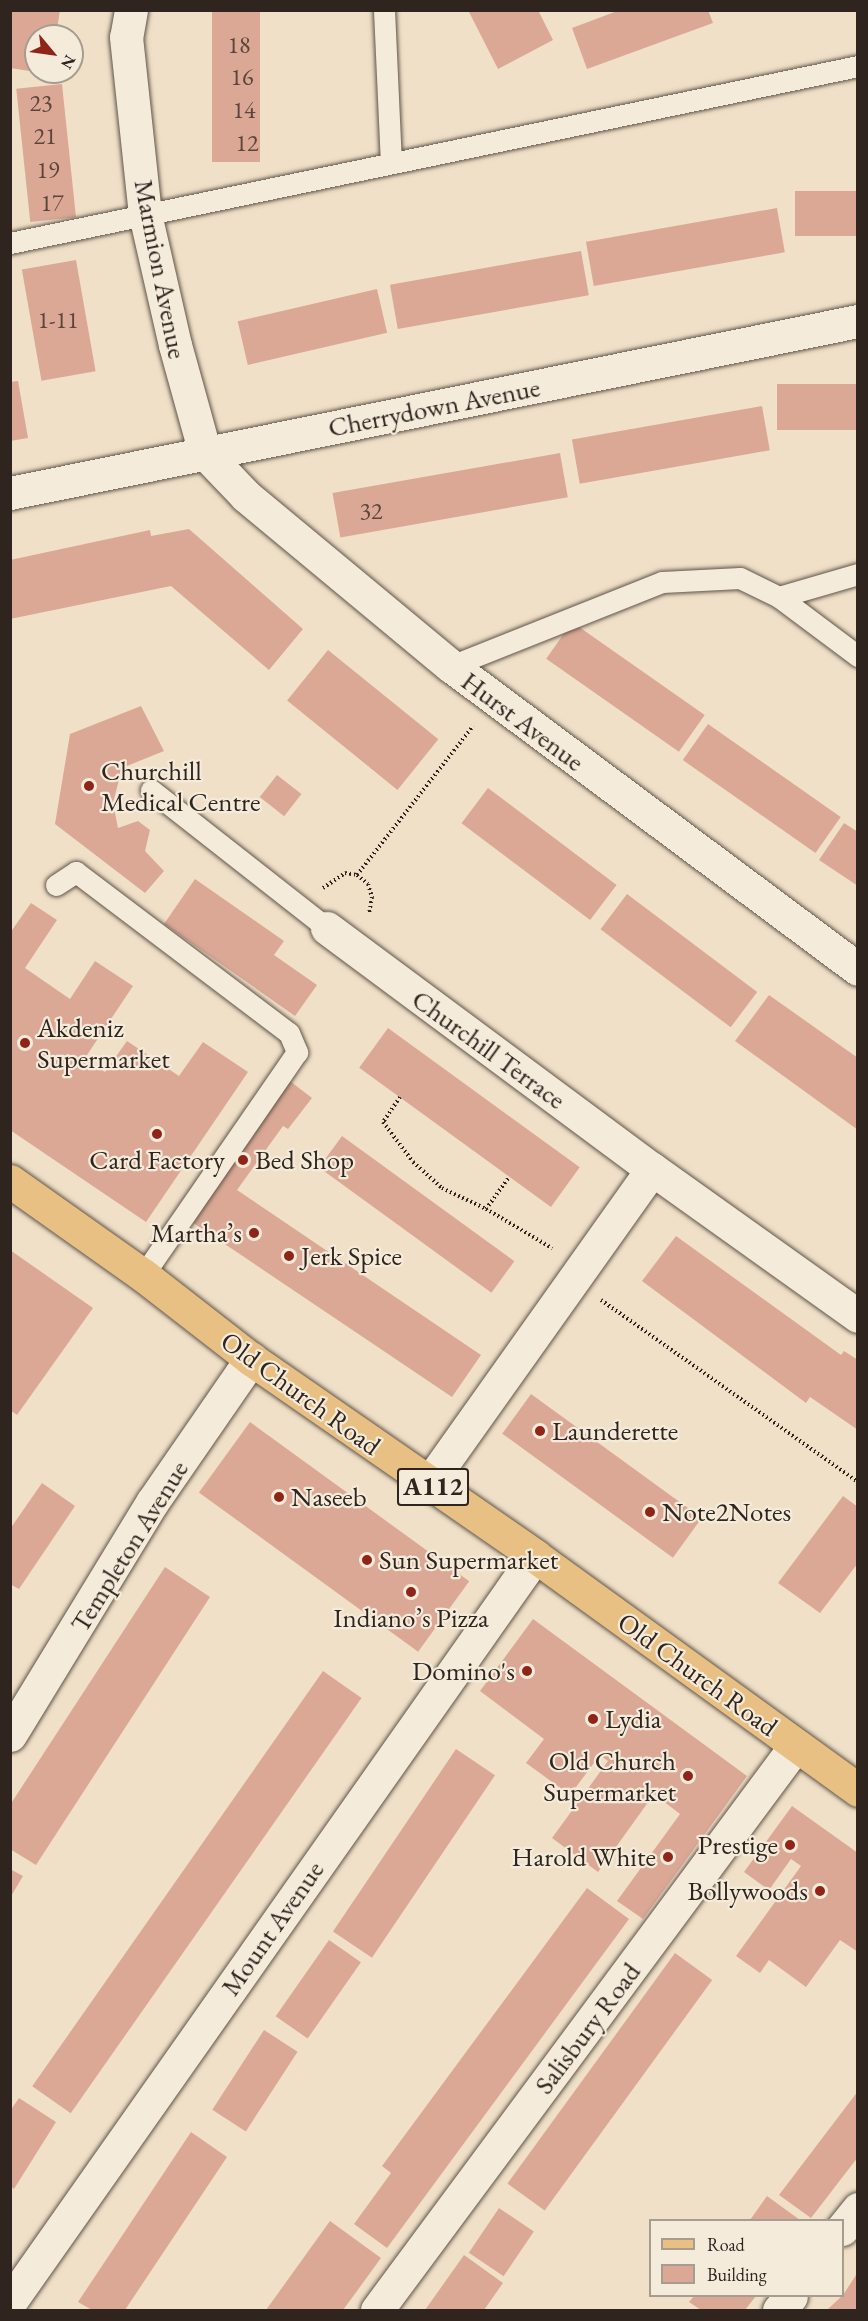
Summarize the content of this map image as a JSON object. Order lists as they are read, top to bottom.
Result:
{
  "streets": {
    "main road": ["Old Church Road", "A112"],
    "street": [
      "Marmion Avenue",
      "Cherrydown Avenue",
      "Hurst Avenue",
      "Churchill Terrace",
      "Templeton Avenue",
      "Mount Avenue",
      "Salisbury Road"
    ]
  },
  "crossings": [
    ["Marmion Avenue", "Cherrydown Avenue"],
    ["Marmion Avenue", "Hurst Avenue"],
    ["Cherrydown Avenue", "Hurst Avenue"],
    ["Old Church Road", "Templeton Avenue"],
    ["Old Church Road", "Mount Avenue"],
    ["Old Church Road", "Salisbury Road"]
  ],
  "places": [
    "Churchill Medical Centre",
    "Akdeniz Supermarket",
    "Card Factory",
    "Bed Shop",
    "Martha’s",
    "Jerk Spice",
    "Launderette",
    "Naseeb",
    "Note2Notes",
    "Sun Supermarket",
    "Indiano’s Pizza",
    "Domino's",
    "Lydia",
    "Old Church Supermarket",
    "Prestige",
    "Harold White",
    "Bollywoods"
  ],
  "house_numbers": [
    "18",
    "16",
    "23",
    "14",
    "21",
    "12",
    "19",
    "17",
    "1-11",
    "32"
  ],
  "legend": ["Road", "Building"],
  "north": "bottom right"
}
